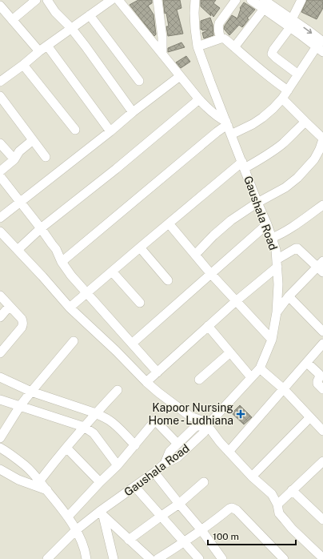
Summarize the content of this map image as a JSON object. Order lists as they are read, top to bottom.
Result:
{
  "streets": {
    "street": ["Gaushala Road"]
  },
  "places": {
    "health": ["Kapoor Nursing Home - Ludhiana"]
  },
  "scale_bar": "100 m"
}
